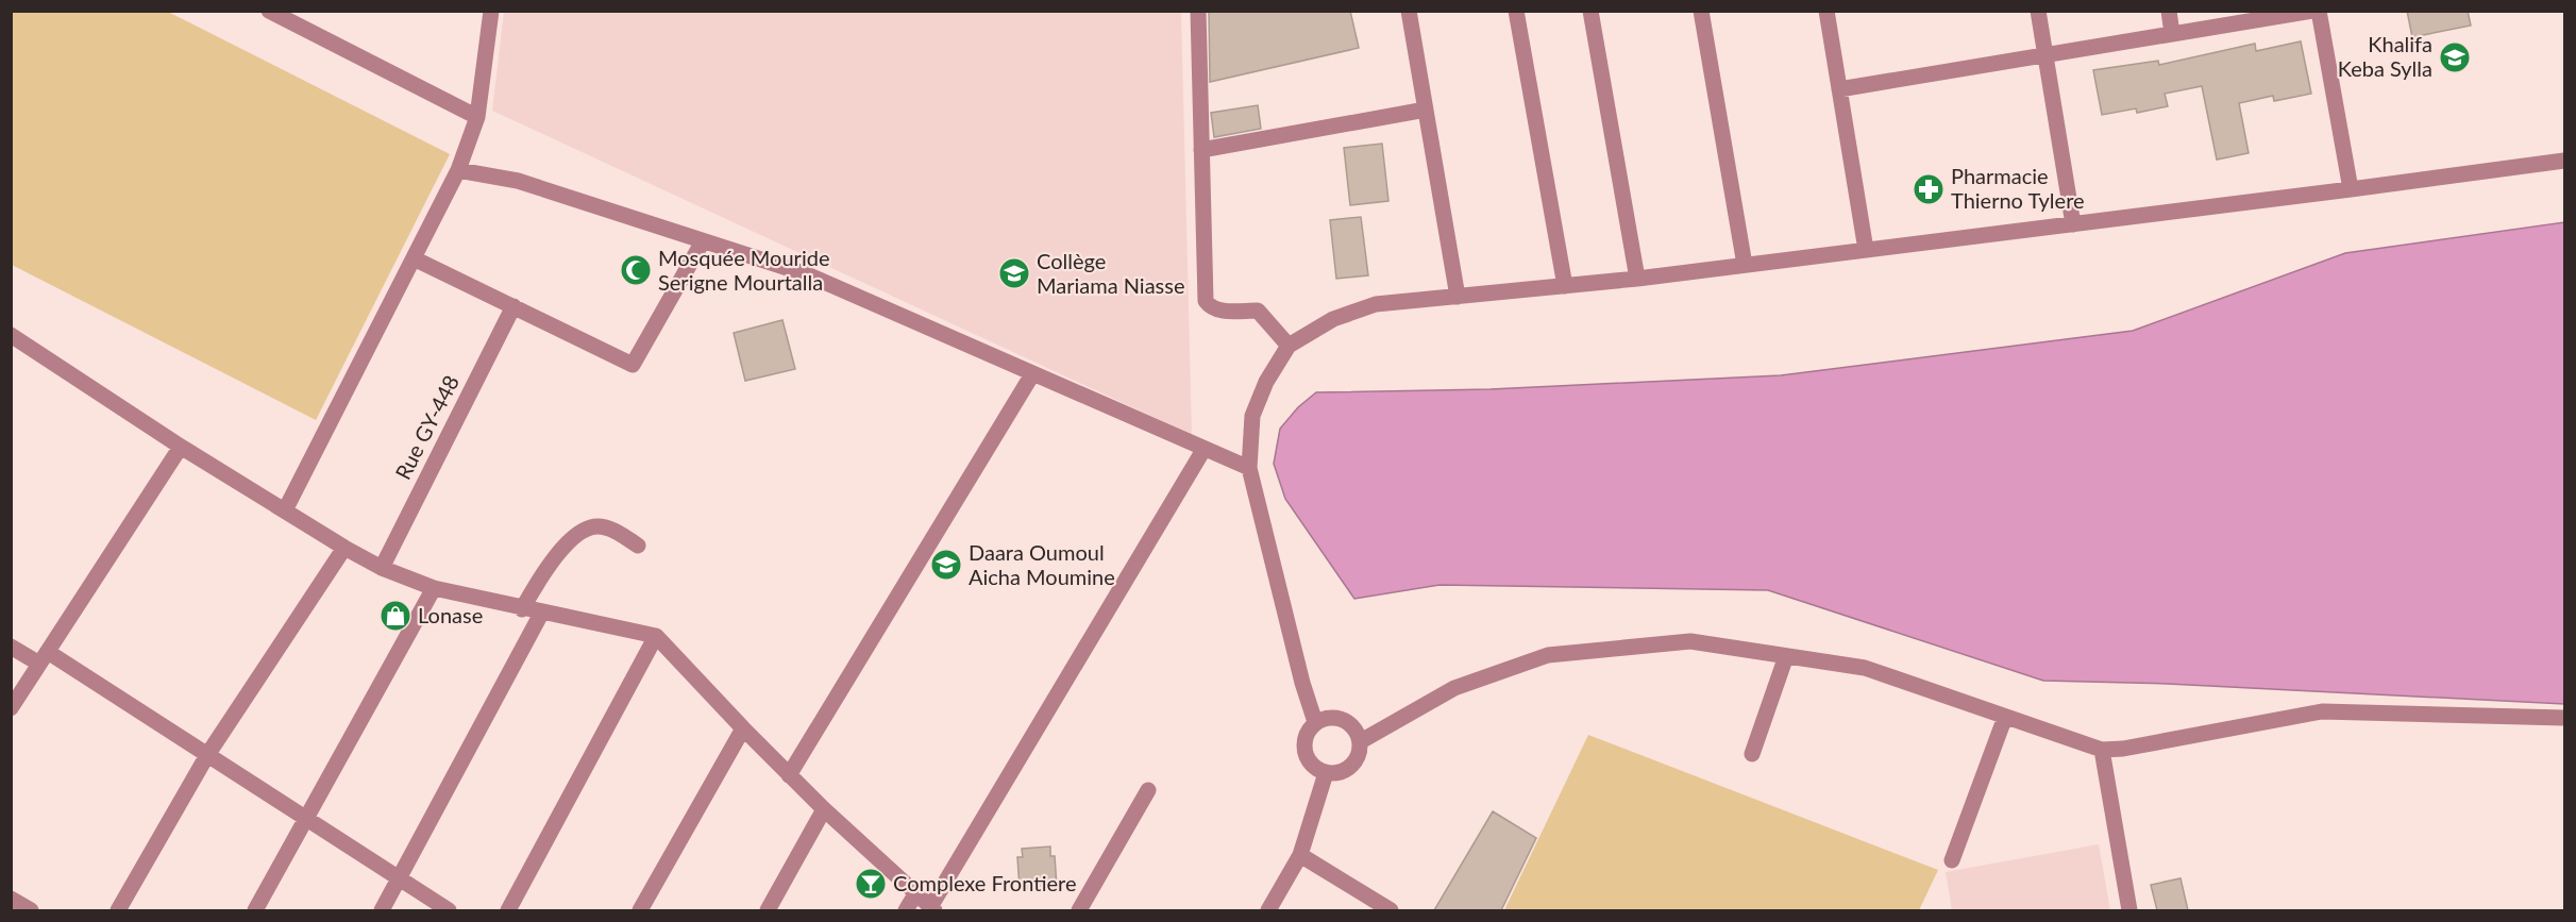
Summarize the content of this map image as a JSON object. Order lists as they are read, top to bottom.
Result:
{
  "streets": {
    "street": ["Rue GY-448"]
  },
  "places": {
    "school or university": ["Khalifa Keba Sylla", "Collège Mariama Niasse", "Daara Oumoul Aicha Moumine"],
    "pharmacy": ["Pharmacie Thierno Tylere"],
    "mosque": ["Mosquée Mouride Serigne Mourtalla"],
    "shop": ["Lonase"],
    "bar": ["Complexe Frontiere"]
  }
}
